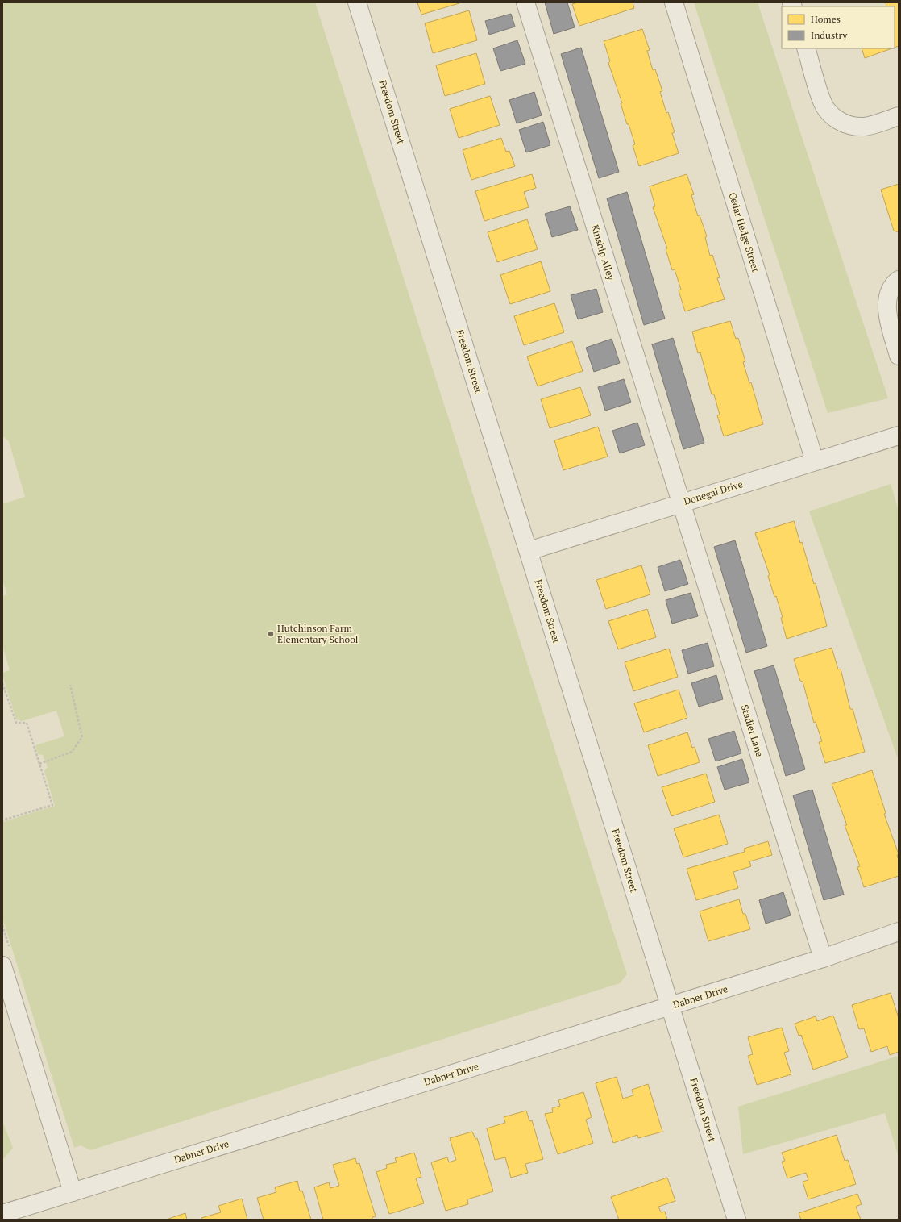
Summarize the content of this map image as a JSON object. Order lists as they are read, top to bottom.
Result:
{
  "streets": {
    "street": [
      "Freedom Street",
      "Cedar Hedge Street",
      "Kinship Alley",
      "Donegal Drive",
      "Stadler Lane",
      "Dabner Drive"
    ]
  },
  "crossings": [
    ["Freedom Street", "Donegal Drive"],
    ["Freedom Street", "Dabner Drive"],
    ["Cedar Hedge Street", "Donegal Drive"],
    ["Kinship Alley", "Donegal Drive"],
    ["Kinship Alley", "Stadler Lane"],
    ["Donegal Drive", "Stadler Lane"],
    ["Stadler Lane", "Dabner Drive"]
  ],
  "places": ["Hutchinson Farm Elementary School"],
  "legend": ["Homes", "Industry"]
}
